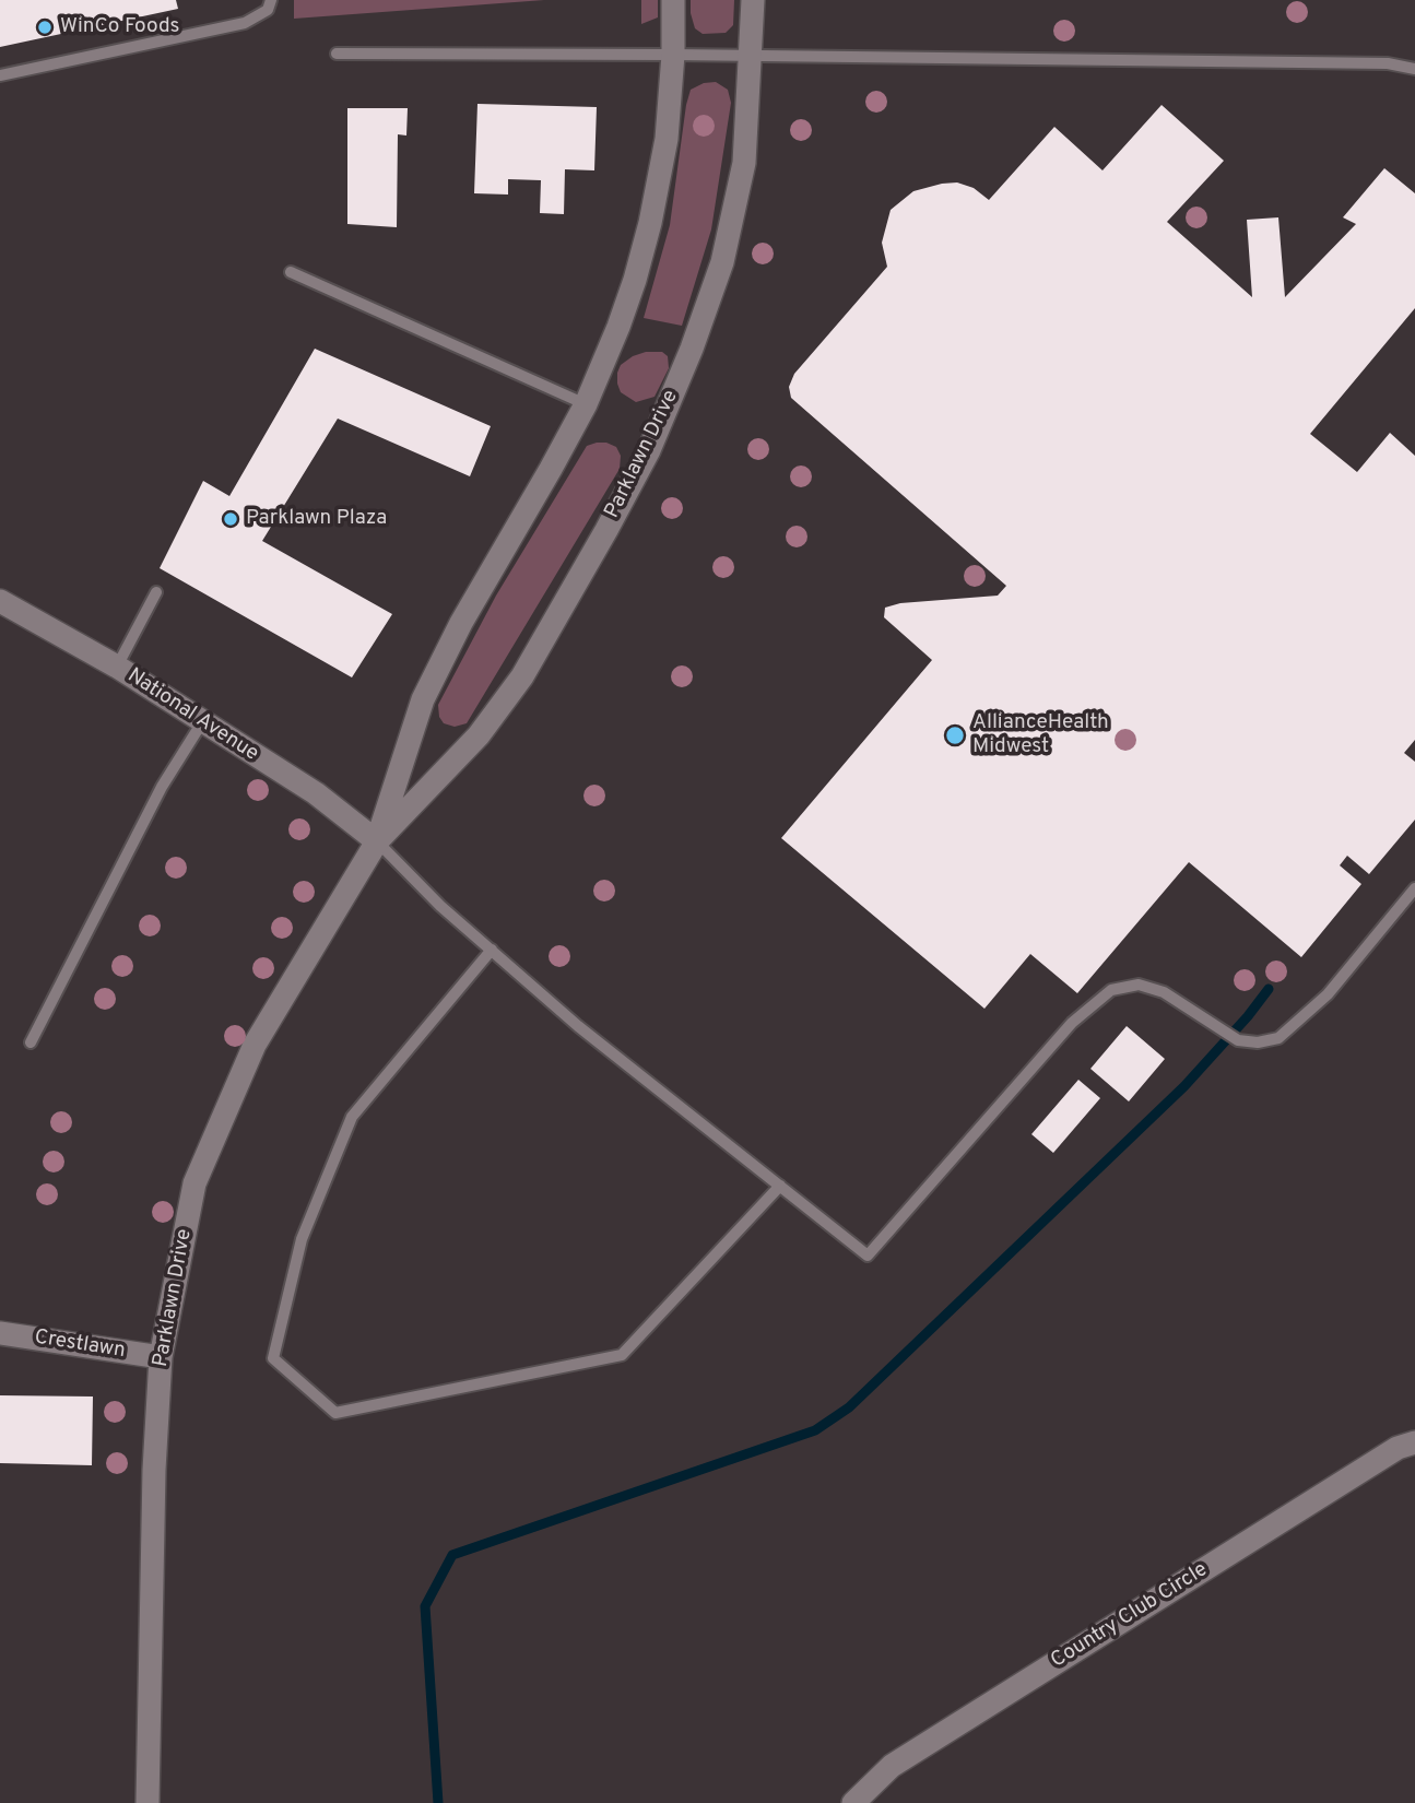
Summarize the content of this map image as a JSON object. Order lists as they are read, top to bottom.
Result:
{
  "streets": {
    "street": [
      "Parklawn Drive",
      "National Avenue",
      "Crestlawn",
      "Country Club Circle"
    ]
  },
  "crossings": [
    ["Parklawn Drive", "National Avenue"],
    ["Parklawn Drive", "Crestlawn"]
  ],
  "places": ["WinCo Foods", "Parklawn Plaza", "AllianceHealth Midwest"]
}
